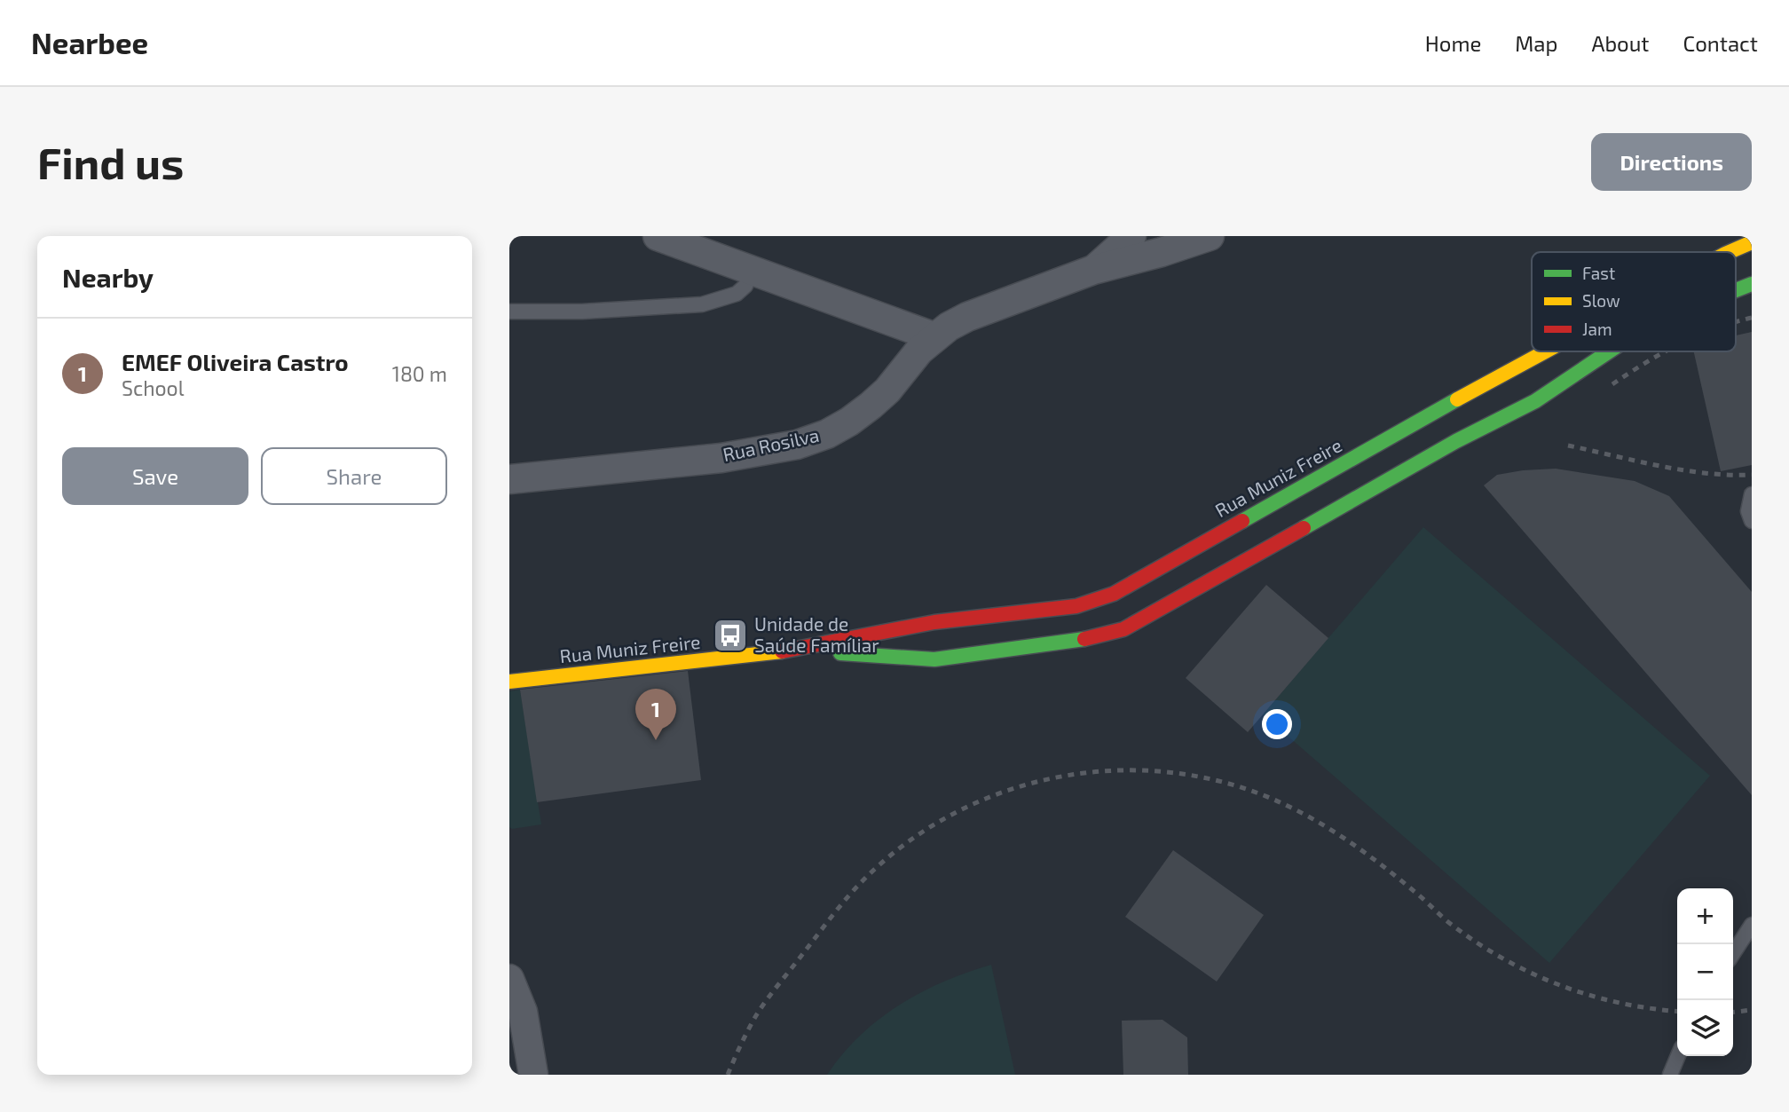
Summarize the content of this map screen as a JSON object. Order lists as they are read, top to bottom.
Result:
{
  "streets": {
    "street": ["Rua Rosilva", "Rua Muniz Freire"]
  },
  "places": {
    "bus stop": ["Unidade de Saúde Famíliar"]
  },
  "legend": ["Fast", "Slow", "Jam"],
  "page": {
    "header": "Nearbee",
    "nav": [
      "Home",
      "Map",
      "About",
      "Contact"
    ],
    "buttons": [
      "Directions",
      ["Save", "Share"]
    ],
    "title": "Find us",
    "heading": "Nearby",
    "list": [
      {
        "mark": "1",
        "name": "EMEF Oliveira Castro",
        "note": "School",
        "value": "180 m"
      }
    ],
    "pins": "1",
    "map_buttons": ["+", "−"]
  }
}
